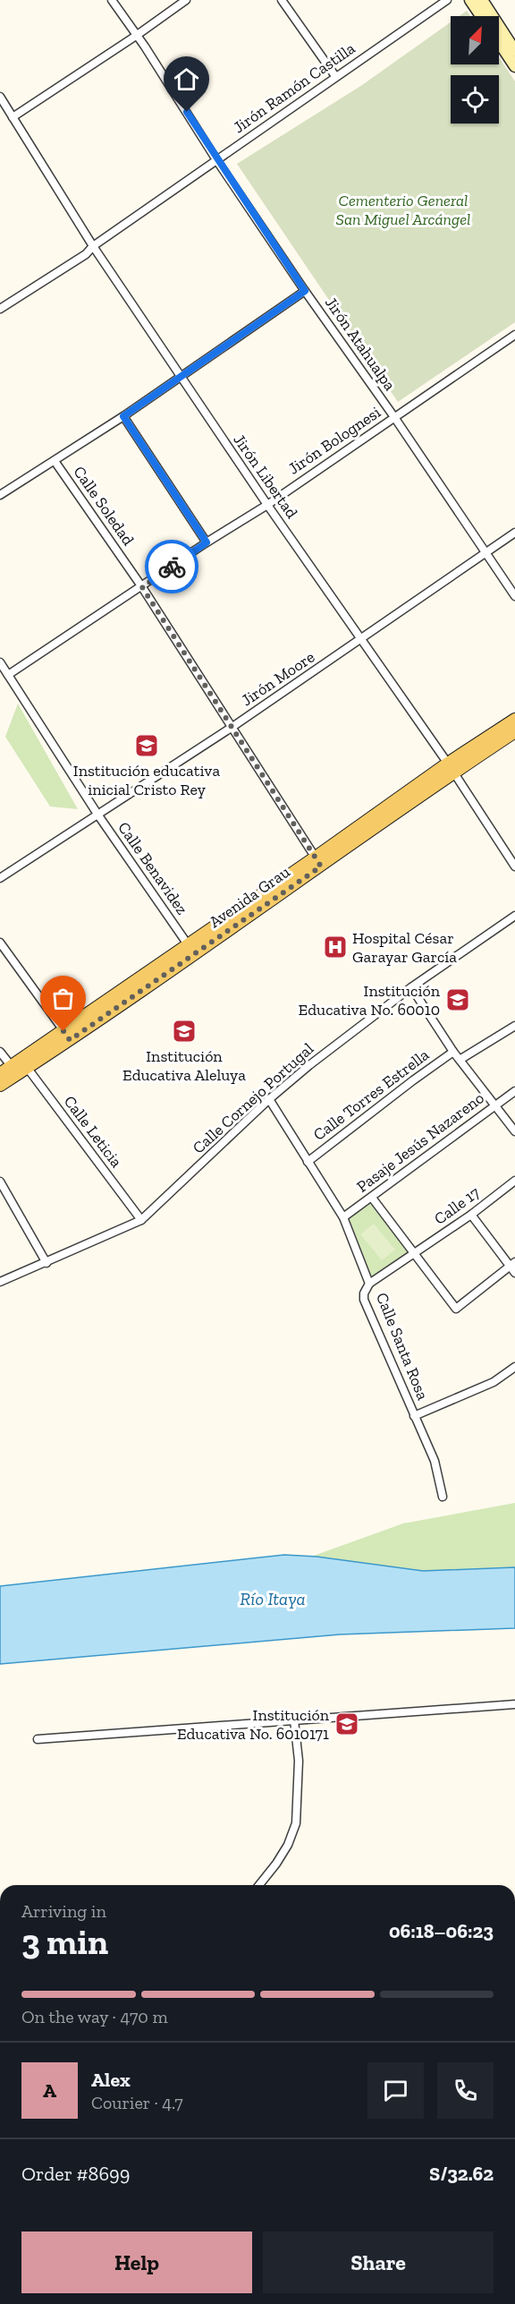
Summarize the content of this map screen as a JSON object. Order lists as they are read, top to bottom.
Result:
{
  "streets": {
    "main road": ["Avenida Grau"],
    "street": [
      "Jirón Ramón Castilla",
      "Jirón Atahualpa",
      "Jirón Bolognesi",
      "Jirón Libertad",
      "Calle Soledad",
      "Jirón Moore",
      "Calle Benavidez",
      "Calle Torres Estrella",
      "Calle Cornejo Portugal",
      "Calle Leticia",
      "Pasaje Jesús Nazareno",
      "Calle 17",
      "Calle Santa Rosa"
    ]
  },
  "crossings": [
    ["Jirón Ramón Castilla", "Jirón Atahualpa"],
    ["Jirón Ramón Castilla", "Jirón Libertad"],
    ["Jirón Atahualpa", "Jirón Bolognesi"],
    ["Jirón Atahualpa", "Jirón Moore"],
    ["Jirón Bolognesi", "Jirón Libertad"],
    ["Jirón Bolognesi", "Calle Soledad"],
    ["Jirón Bolognesi", "Calle Benavidez"],
    ["Jirón Libertad", "Jirón Moore"],
    ["Jirón Libertad", "Avenida Grau"],
    ["Calle Soledad", "Jirón Moore"],
    ["Calle Soledad", "Avenida Grau"],
    ["Jirón Moore", "Calle Benavidez"],
    ["Calle Benavidez", "Avenida Grau"],
    ["Avenida Grau", "Calle Leticia"],
    ["Calle Torres Estrella", "Calle Santa Rosa"],
    ["Calle Cornejo Portugal", "Calle Leticia"],
    ["Calle Cornejo Portugal", "Calle Santa Rosa"],
    ["Pasaje Jesús Nazareno", "Calle Santa Rosa"],
    ["Calle 17", "Calle Santa Rosa"]
  ],
  "water": ["Río Itaya"],
  "parks": ["Cementerio General San Miguel Arcángel"],
  "places": {
    "school or university": [
      "Institución educativa inicial Cristo Rey",
      "Institución Educativa No. 60010",
      "Institución Educativa Aleluya",
      "Institución Educativa No. 6010171"
    ],
    "hospital": ["Hospital César Garayar García"]
  },
  "north": "top right",
  "page": {
    "heading": ["3 min", "Arriving in", "06:18–06:23"],
    "panel": [
      "Alex",
      "Courier · 4.7",
      "Order #8699",
      "S/32.62"
    ],
    "bar": "On the way · 470 m",
    "round": "A",
    "buttons": ["Help", "Share"]
  }
}
